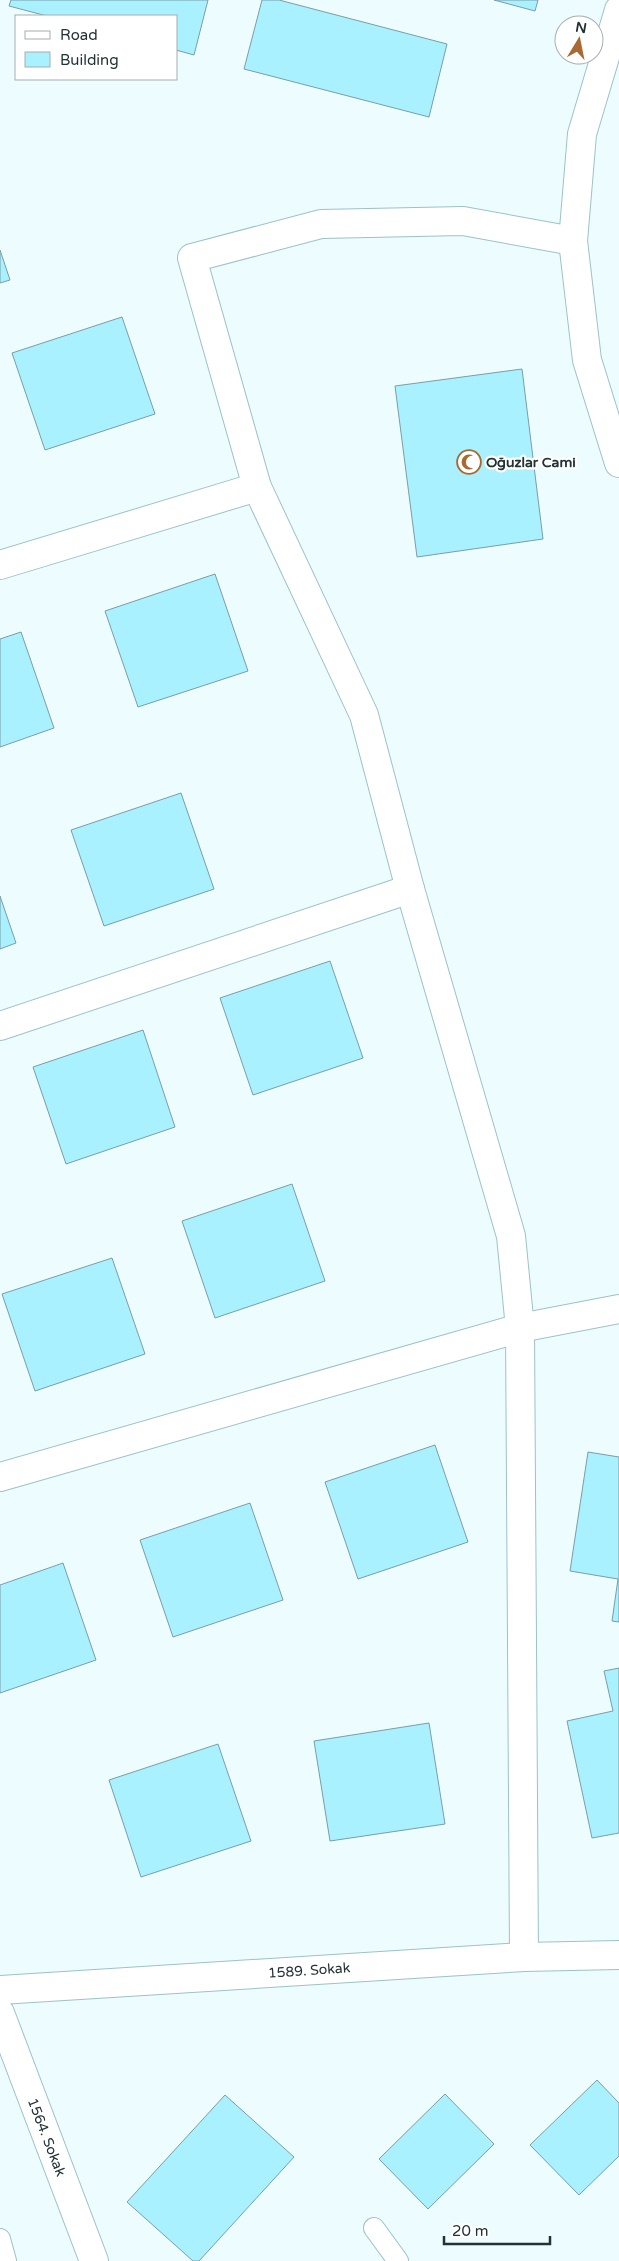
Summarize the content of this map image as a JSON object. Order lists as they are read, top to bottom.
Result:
{
  "streets": {
    "street": ["1589. Sokak", "1564. Sokak"]
  },
  "places": {
    "mosque": ["Oğuzlar Cami"]
  },
  "legend": ["Road", "Building"],
  "scale_bar": "20 m",
  "north": "top"
}
